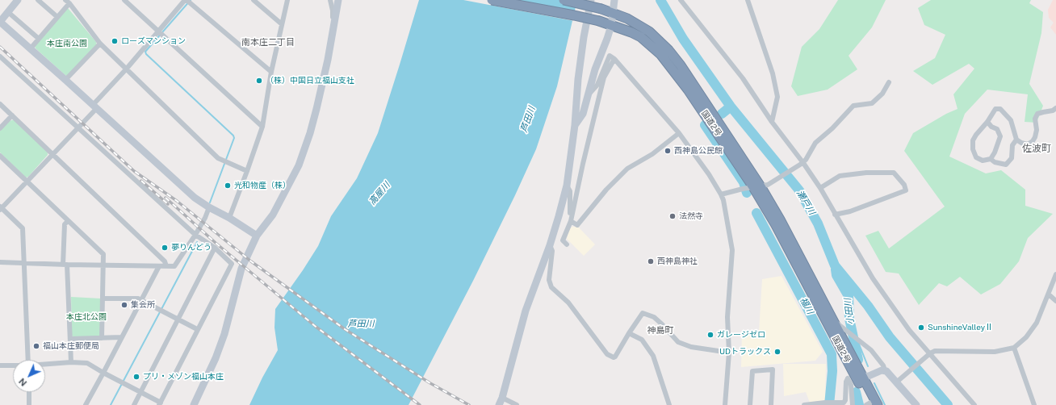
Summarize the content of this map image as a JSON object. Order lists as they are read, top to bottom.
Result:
{
  "streets": {
    "highway": ["国道2号"]
  },
  "districts": ["南本庄二丁目", "佐波町", "神島町"],
  "water": [
    "芦田川",
    "高屋川",
    "瀬戸川",
    "福川",
    "小田川"
  ],
  "parks": ["本庄南公園", "本庄北公園"],
  "places": [
    "ローズマンション",
    "（株）中国日立福山支社",
    "西神島公民館",
    "光和物産（株）",
    "法然寺",
    "夢りんどう",
    "西神島神社",
    "集会所",
    "SunshineValleyⅡ",
    "ガレージゼロ",
    "福山本庄郵便局",
    "UDトラックス",
    "プリ・メゾン福山本庄"
  ],
  "north": "bottom left"
}
